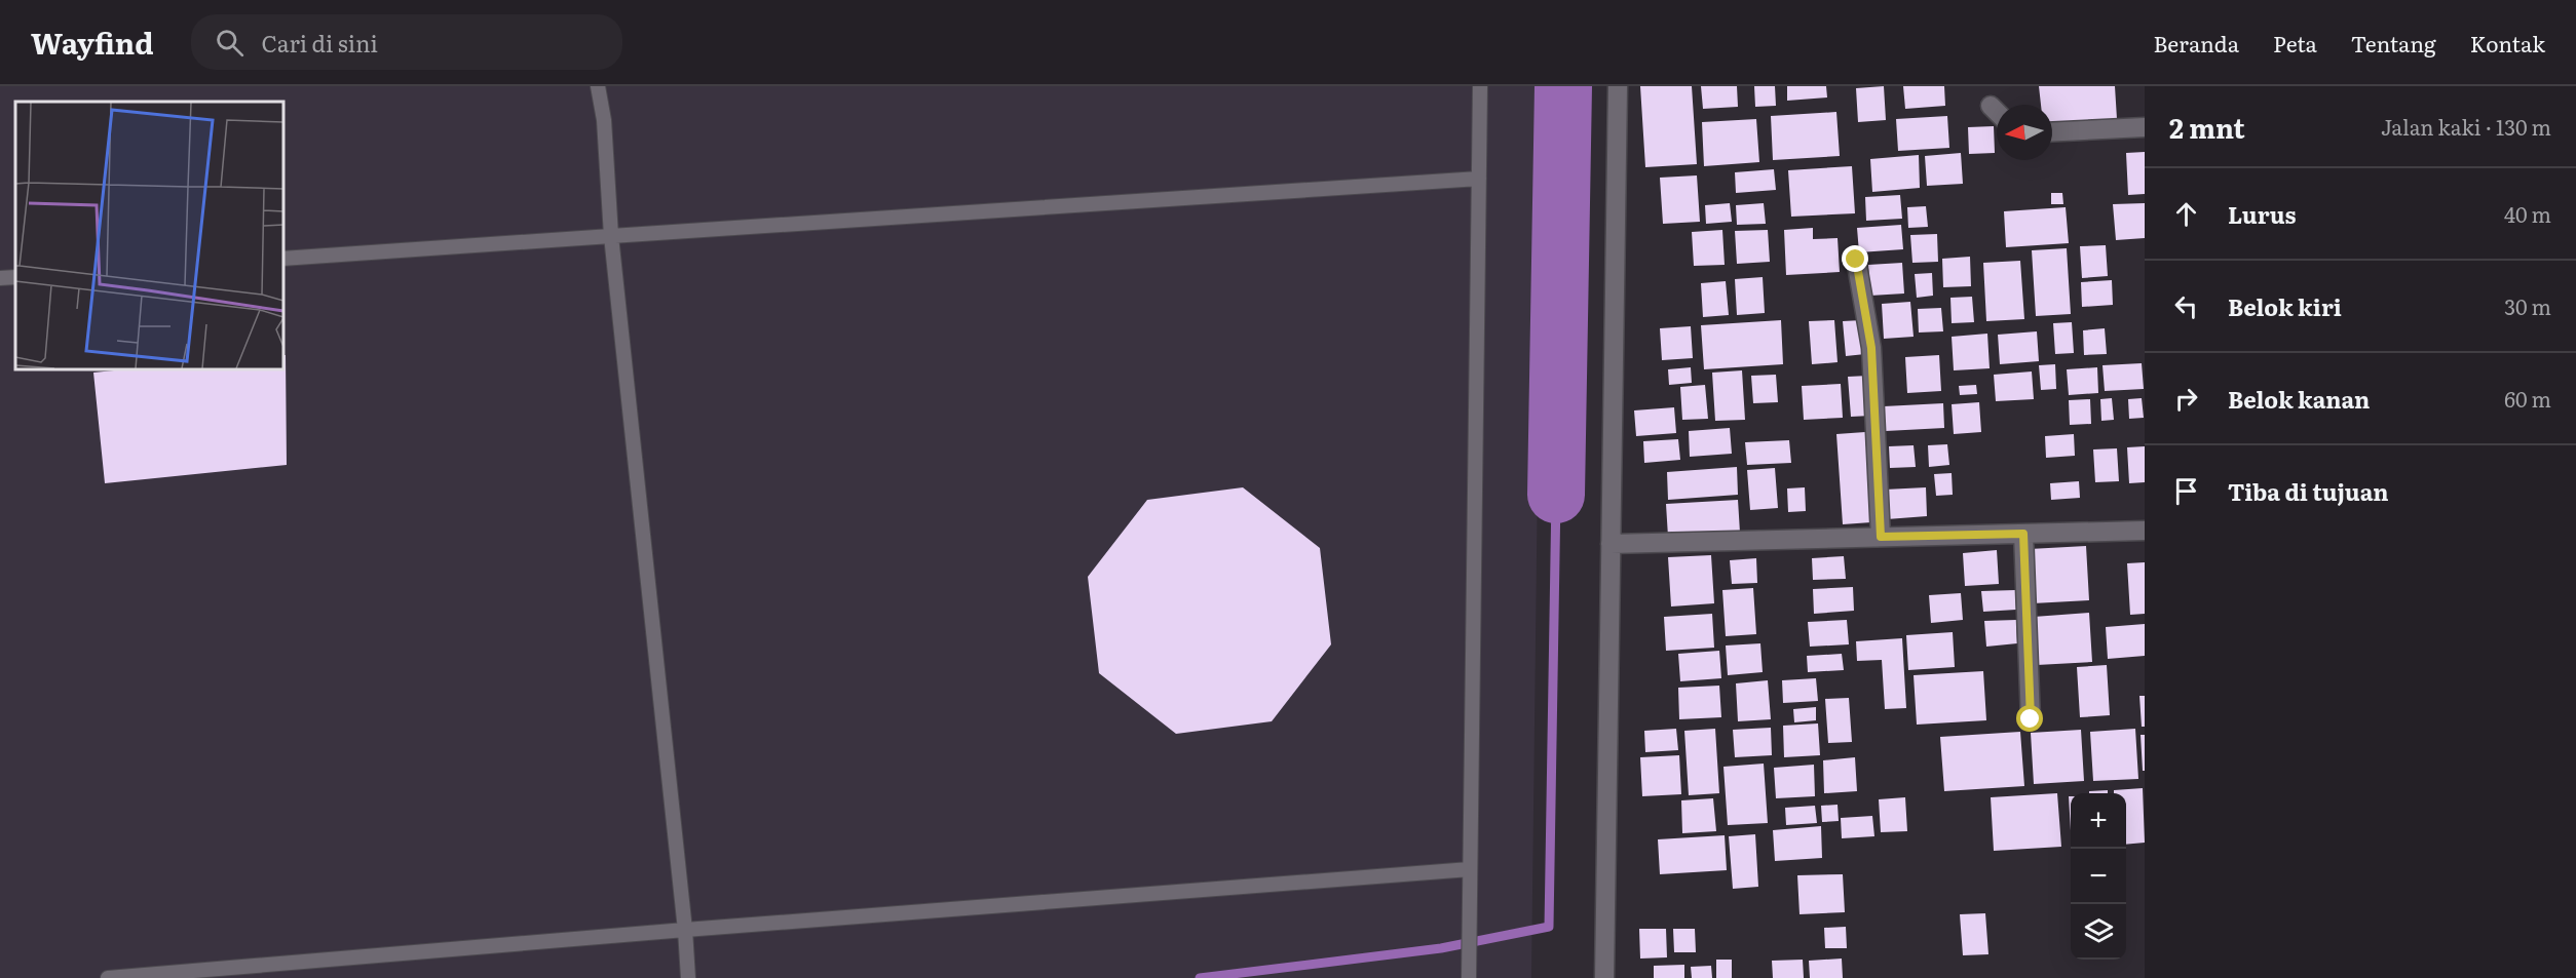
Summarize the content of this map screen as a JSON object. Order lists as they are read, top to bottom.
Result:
{
  "north": "left",
  "page": {
    "header": "Wayfind",
    "search": "Cari di sini",
    "nav": [
      "Beranda",
      "Peta",
      "Tentang",
      "Kontak"
    ],
    "heading": ["2 mnt", "Jalan kaki · 130 m"],
    "list": [
      ["Lurus", "40 m"],
      ["Belok kiri", "30 m"],
      ["Belok kanan", "60 m"],
      "Tiba di tujuan"
    ],
    "map_buttons": ["+", "−"]
  }
}
